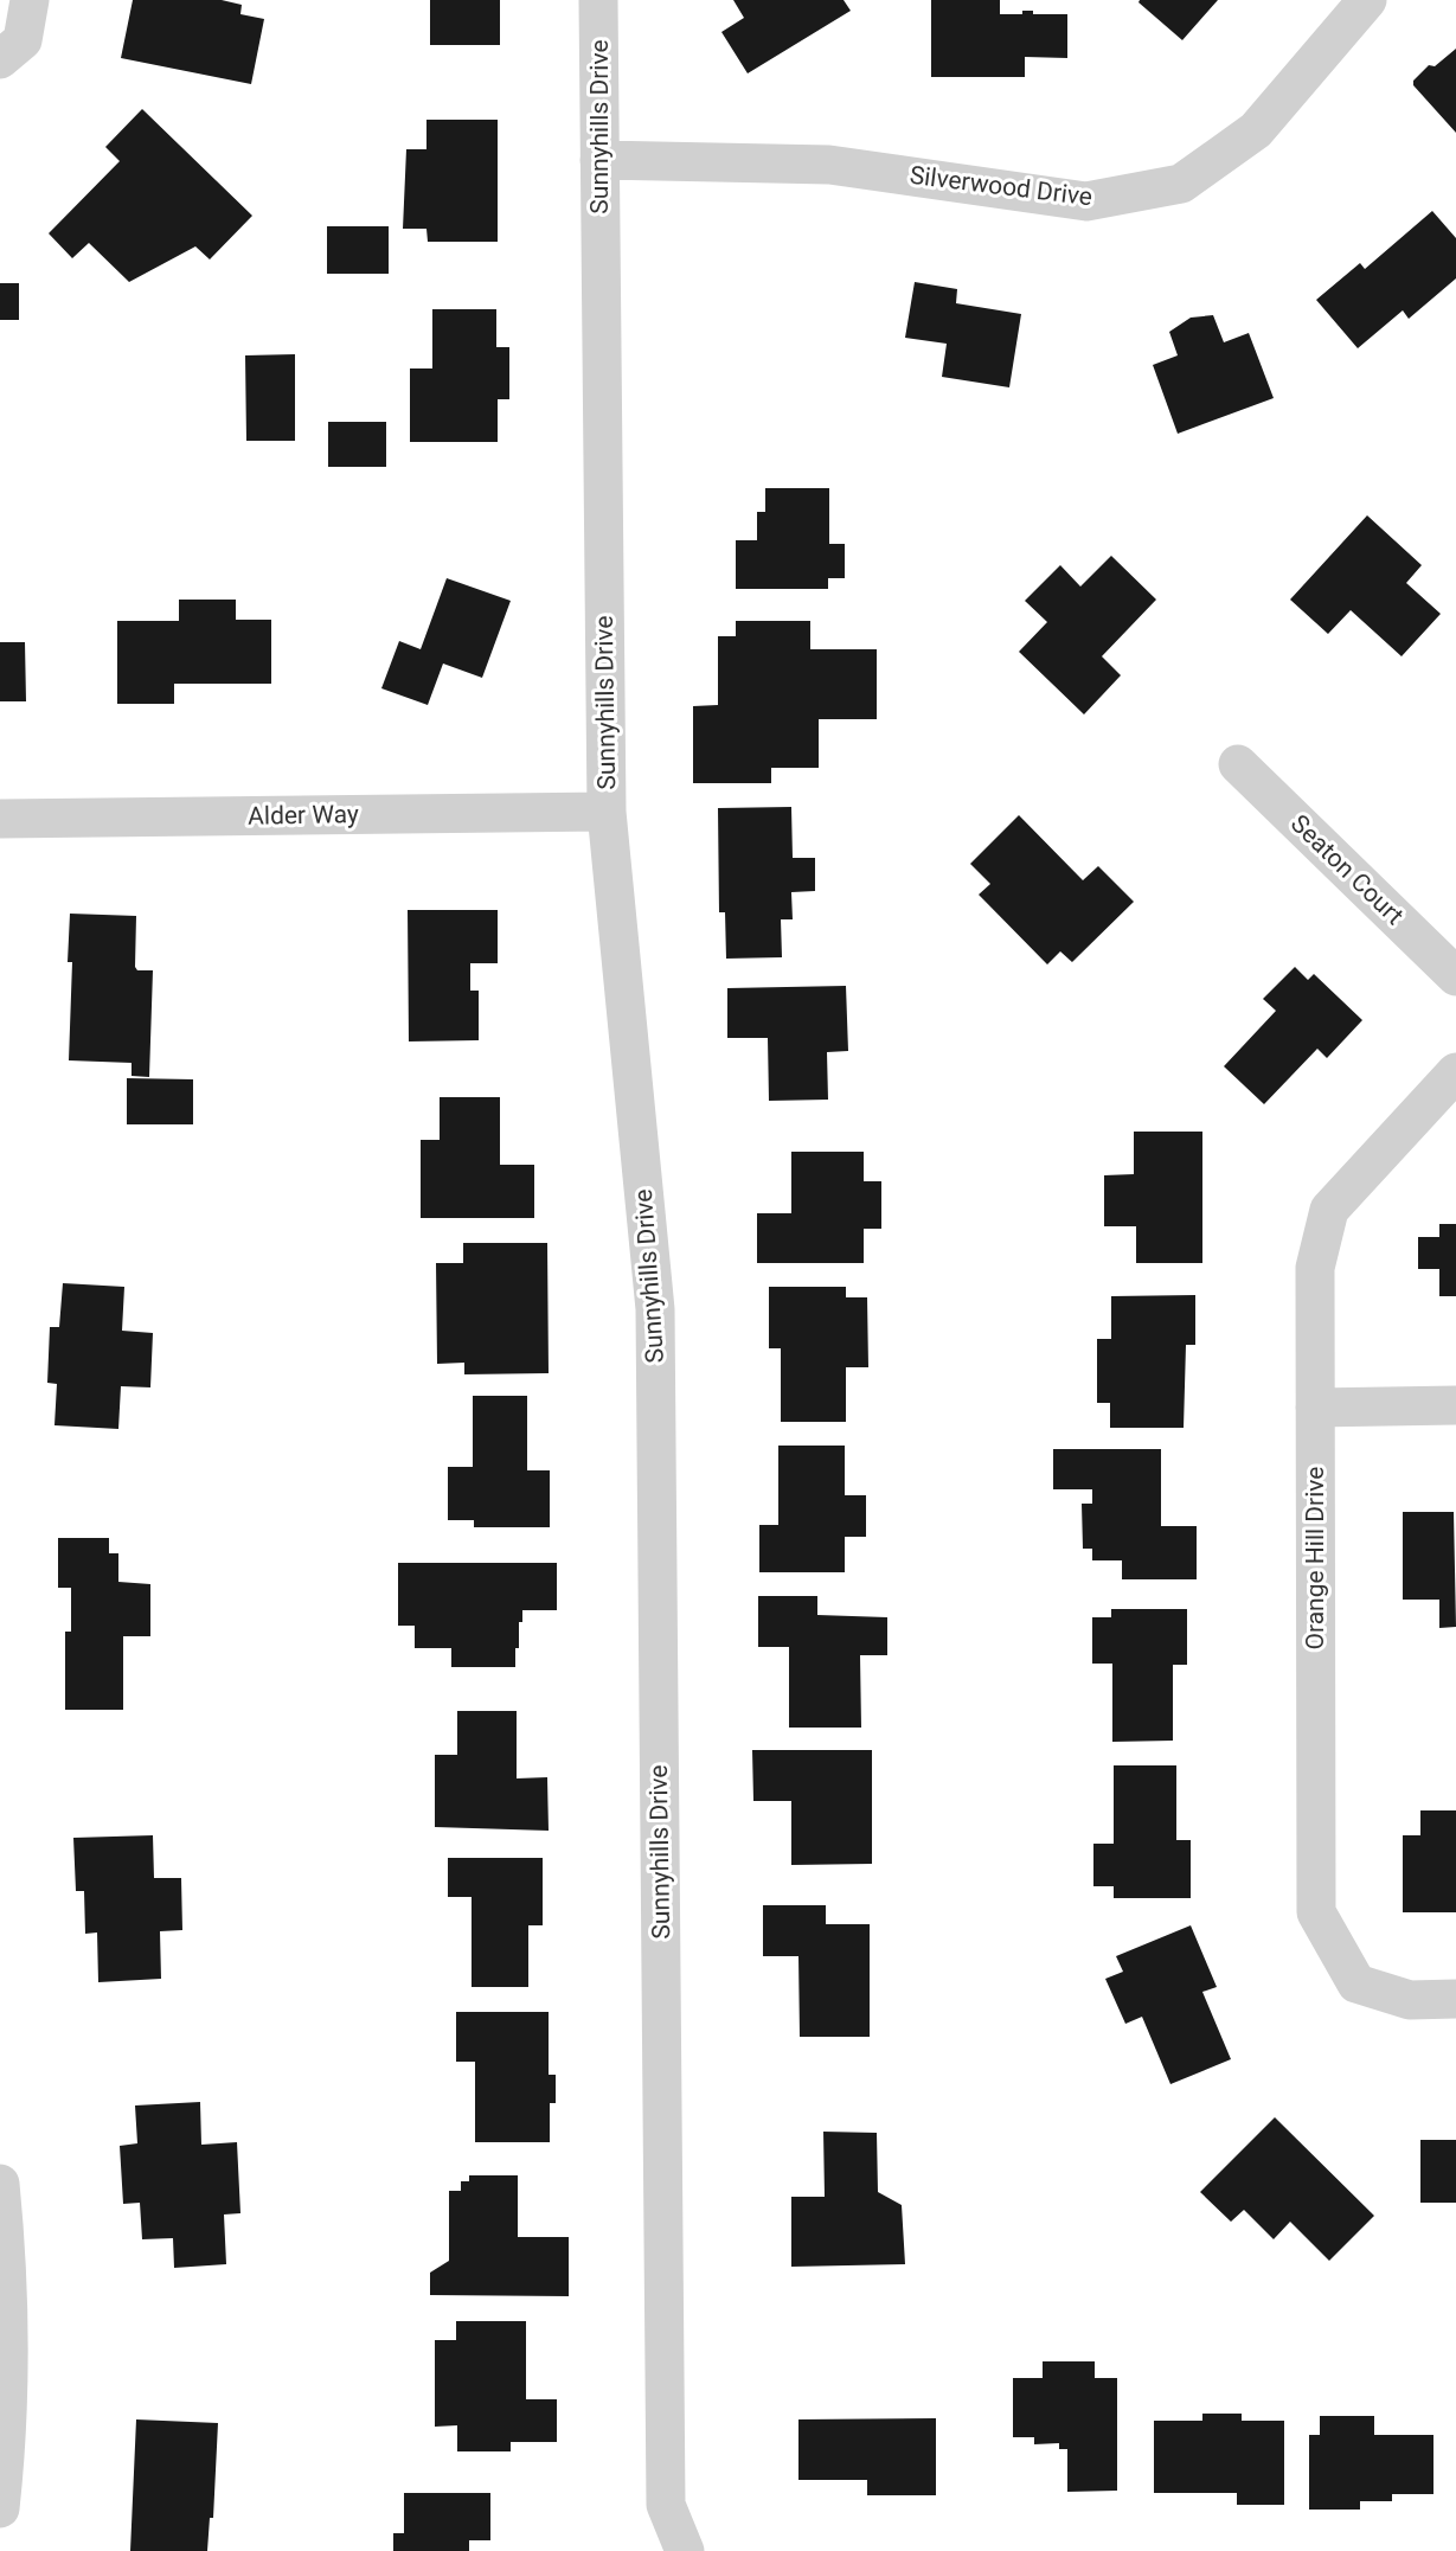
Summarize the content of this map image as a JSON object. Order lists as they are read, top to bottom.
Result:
{
  "streets": {
    "street": [
      "Sunnyhills Drive",
      "Silverwood Drive",
      "Alder Way",
      "Seaton Court",
      "Orange Hill Drive"
    ]
  },
  "crossings": [
    ["Sunnyhills Drive", "Silverwood Drive"],
    ["Sunnyhills Drive", "Alder Way"]
  ]
}
